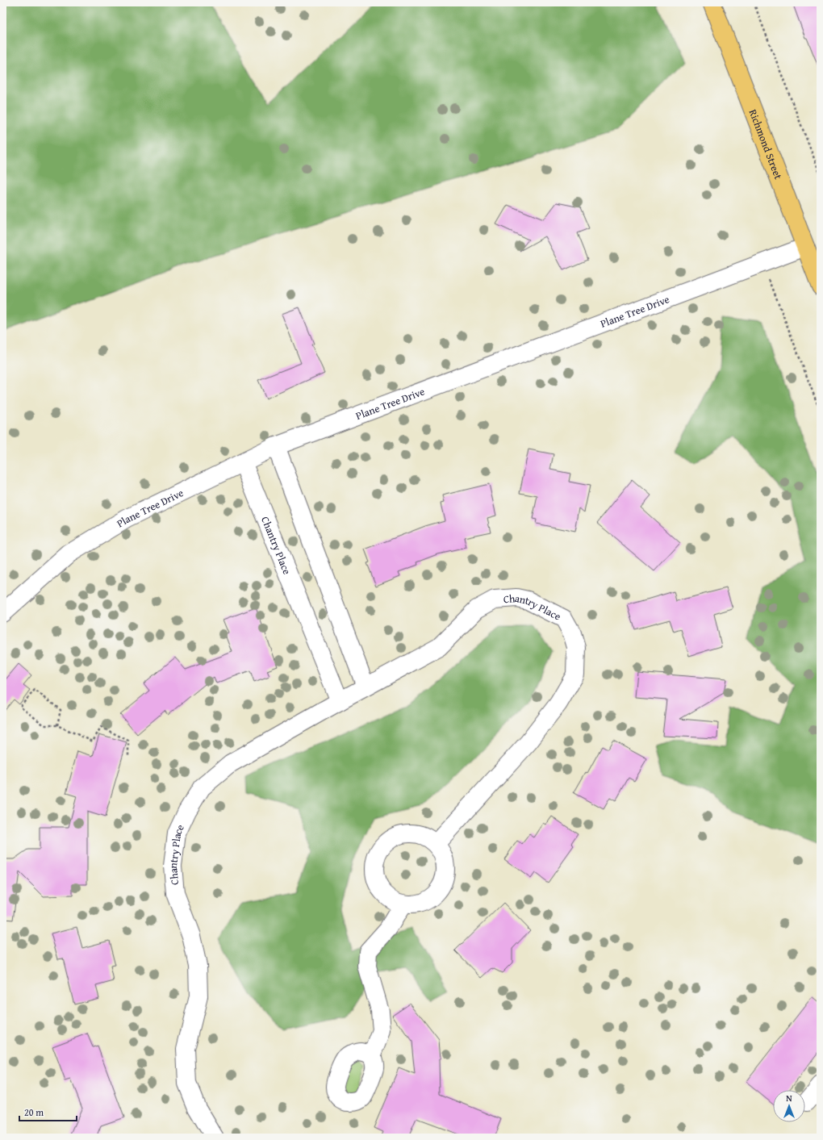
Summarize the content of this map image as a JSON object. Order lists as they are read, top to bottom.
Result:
{
  "streets": {
    "main road": ["Richmond Street"],
    "street": ["Plane Tree Drive", "Chantry Place"]
  },
  "crossings": [
    ["Richmond Street", "Plane Tree Drive"],
    ["Plane Tree Drive", "Chantry Place"]
  ],
  "scale_bar": "20 m",
  "north": "top"
}
